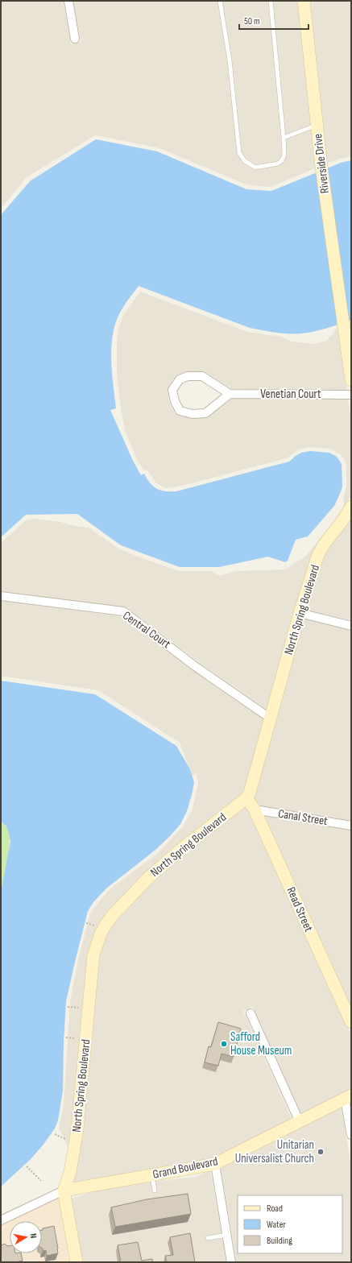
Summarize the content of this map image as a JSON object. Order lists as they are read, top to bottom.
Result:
{
  "streets": {
    "street": [
      "Riverside Drive",
      "Venetian Court",
      "North Spring Boulevard",
      "Central Court",
      "Canal Street",
      "Read Street",
      "Grand Boulevard"
    ]
  },
  "crossings": [
    ["North Spring Boulevard", "Central Court"],
    ["North Spring Boulevard", "Read Street"],
    ["North Spring Boulevard", "Grand Boulevard"],
    ["Canal Street", "Read Street"]
  ],
  "places": ["Safford House Museum", "Unitarian Universalist Church"],
  "legend": ["Road", "Water", "Building"],
  "scale_bar": "50 m",
  "north": "right"
}
